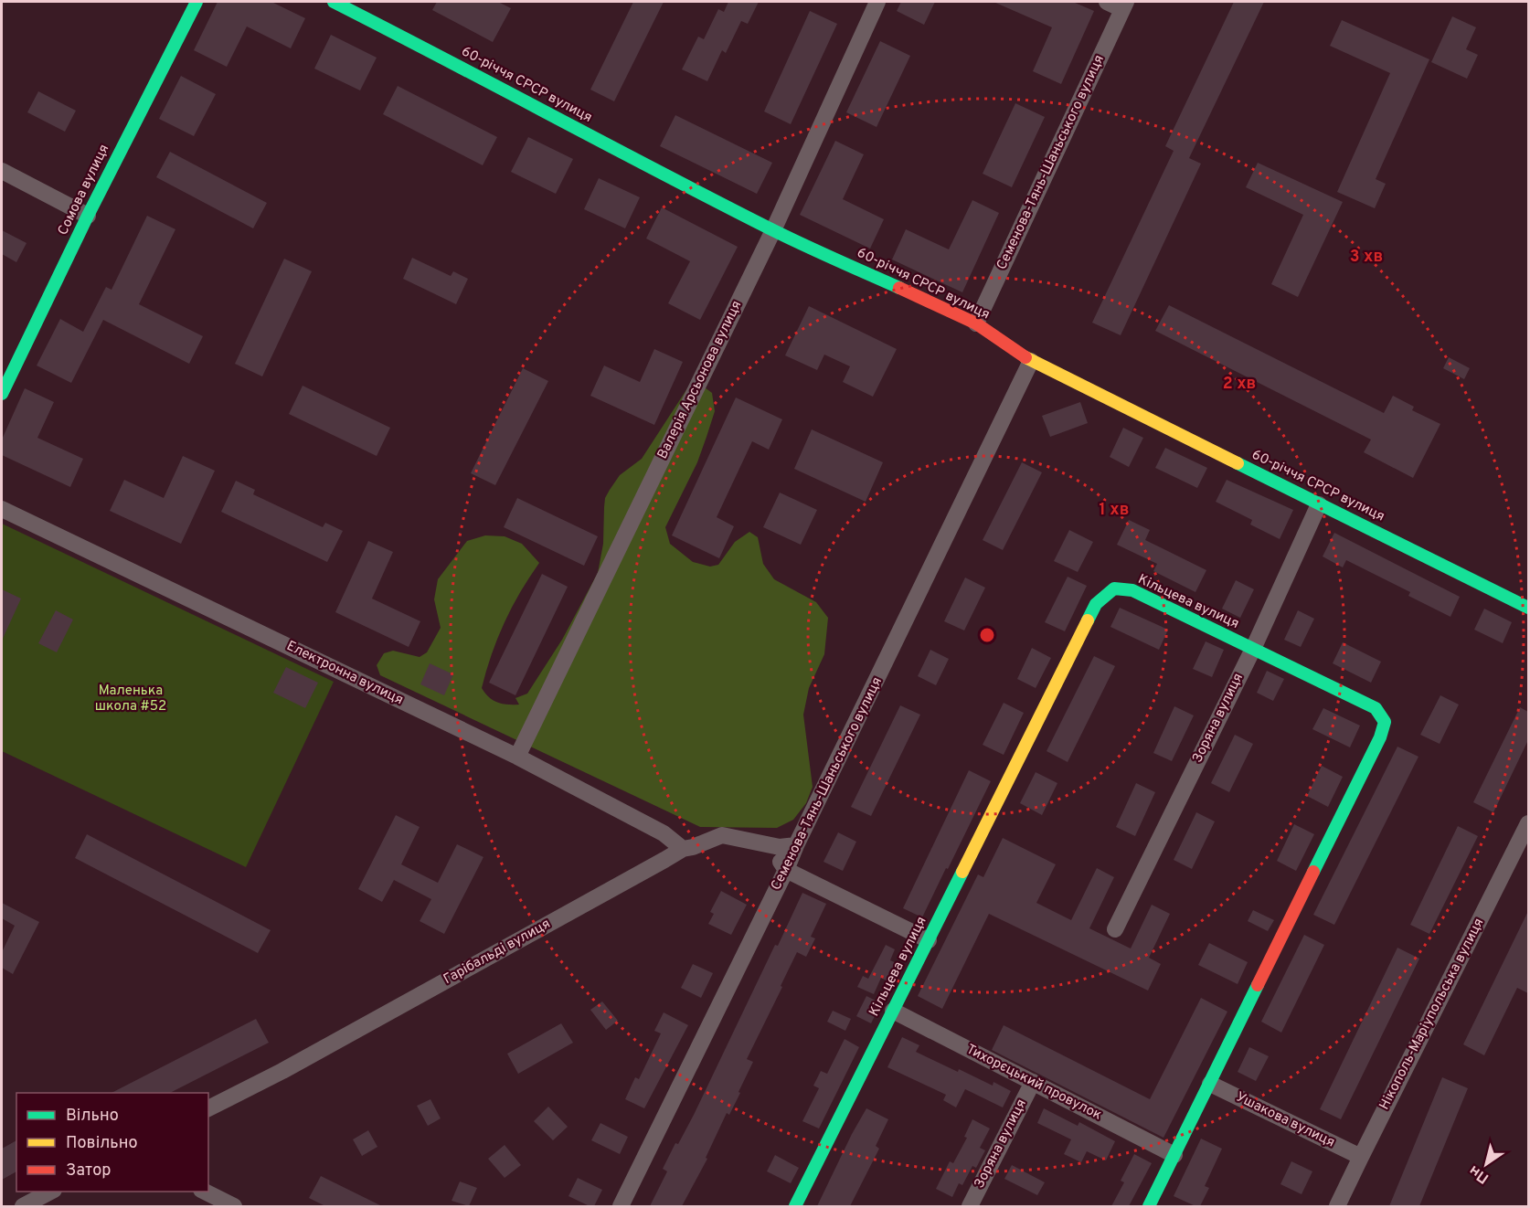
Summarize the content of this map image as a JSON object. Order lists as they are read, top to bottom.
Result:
{
  "streets": {
    "street": [
      "60-річчя СРСР вулиця",
      "Семенова-Тянь-Шаньського вулиця",
      "Сомова вулиця",
      "Валерія Арсьонова вулиця",
      "Кільцева вулиця",
      "Електронна вулиця",
      "Зоряна вулиця",
      "Гарібальді вулиця",
      "Нікополь-Маріупольська вулиця",
      "Тихорєцький провулок",
      "Ушакова вулиця"
    ]
  },
  "crossings": [
    ["60-річчя СРСР вулиця", "Семенова-Тянь-Шаньського вулиця"],
    ["60-річчя СРСР вулиця", "Валерія Арсьонова вулиця"],
    ["60-річчя СРСР вулиця", "Зоряна вулиця"],
    ["Семенова-Тянь-Шаньського вулиця", "Гарібальді вулиця"],
    ["Валерія Арсьонова вулиця", "Електронна вулиця"],
    ["Кільцева вулиця", "Зоряна вулиця"],
    ["Кільцева вулиця", "Тихорєцький провулок"],
    ["Кільцева вулиця", "Ушакова вулиця"],
    ["Електронна вулиця", "Гарібальді вулиця"],
    ["Зоряна вулиця", "Тихорєцький провулок"],
    ["Нікополь-Маріупольська вулиця", "Ушакова вулиця"]
  ],
  "parks": ["Маленька школа #52"],
  "legend": ["Вільно", "Повільно", "Затор"],
  "north": "bottom left",
  "rings": ["3 хв", "2 хв", "1 хв"]
}
